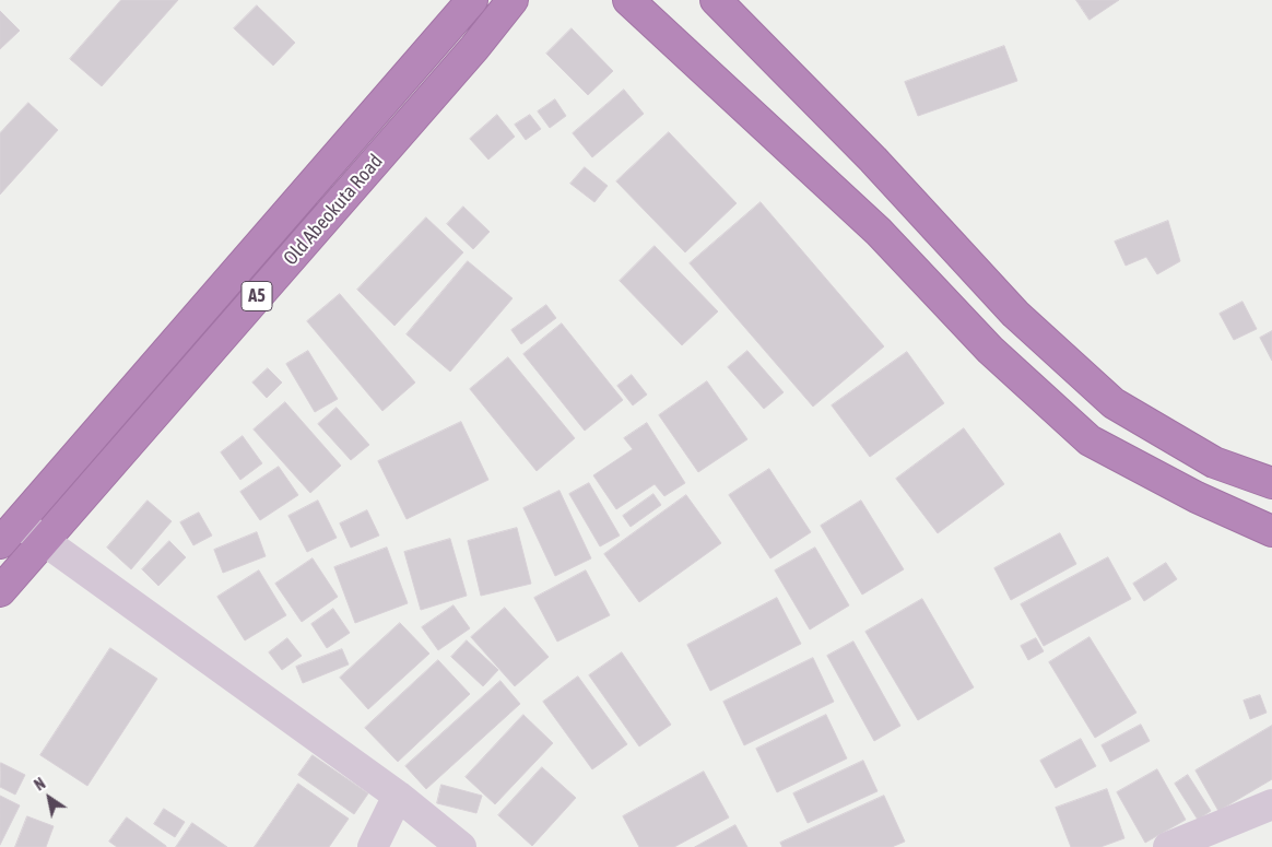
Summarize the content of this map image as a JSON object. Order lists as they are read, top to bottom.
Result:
{
  "streets": {
    "highway": ["Old Abeokuta Road", "A5"]
  },
  "north": "top left"
}
